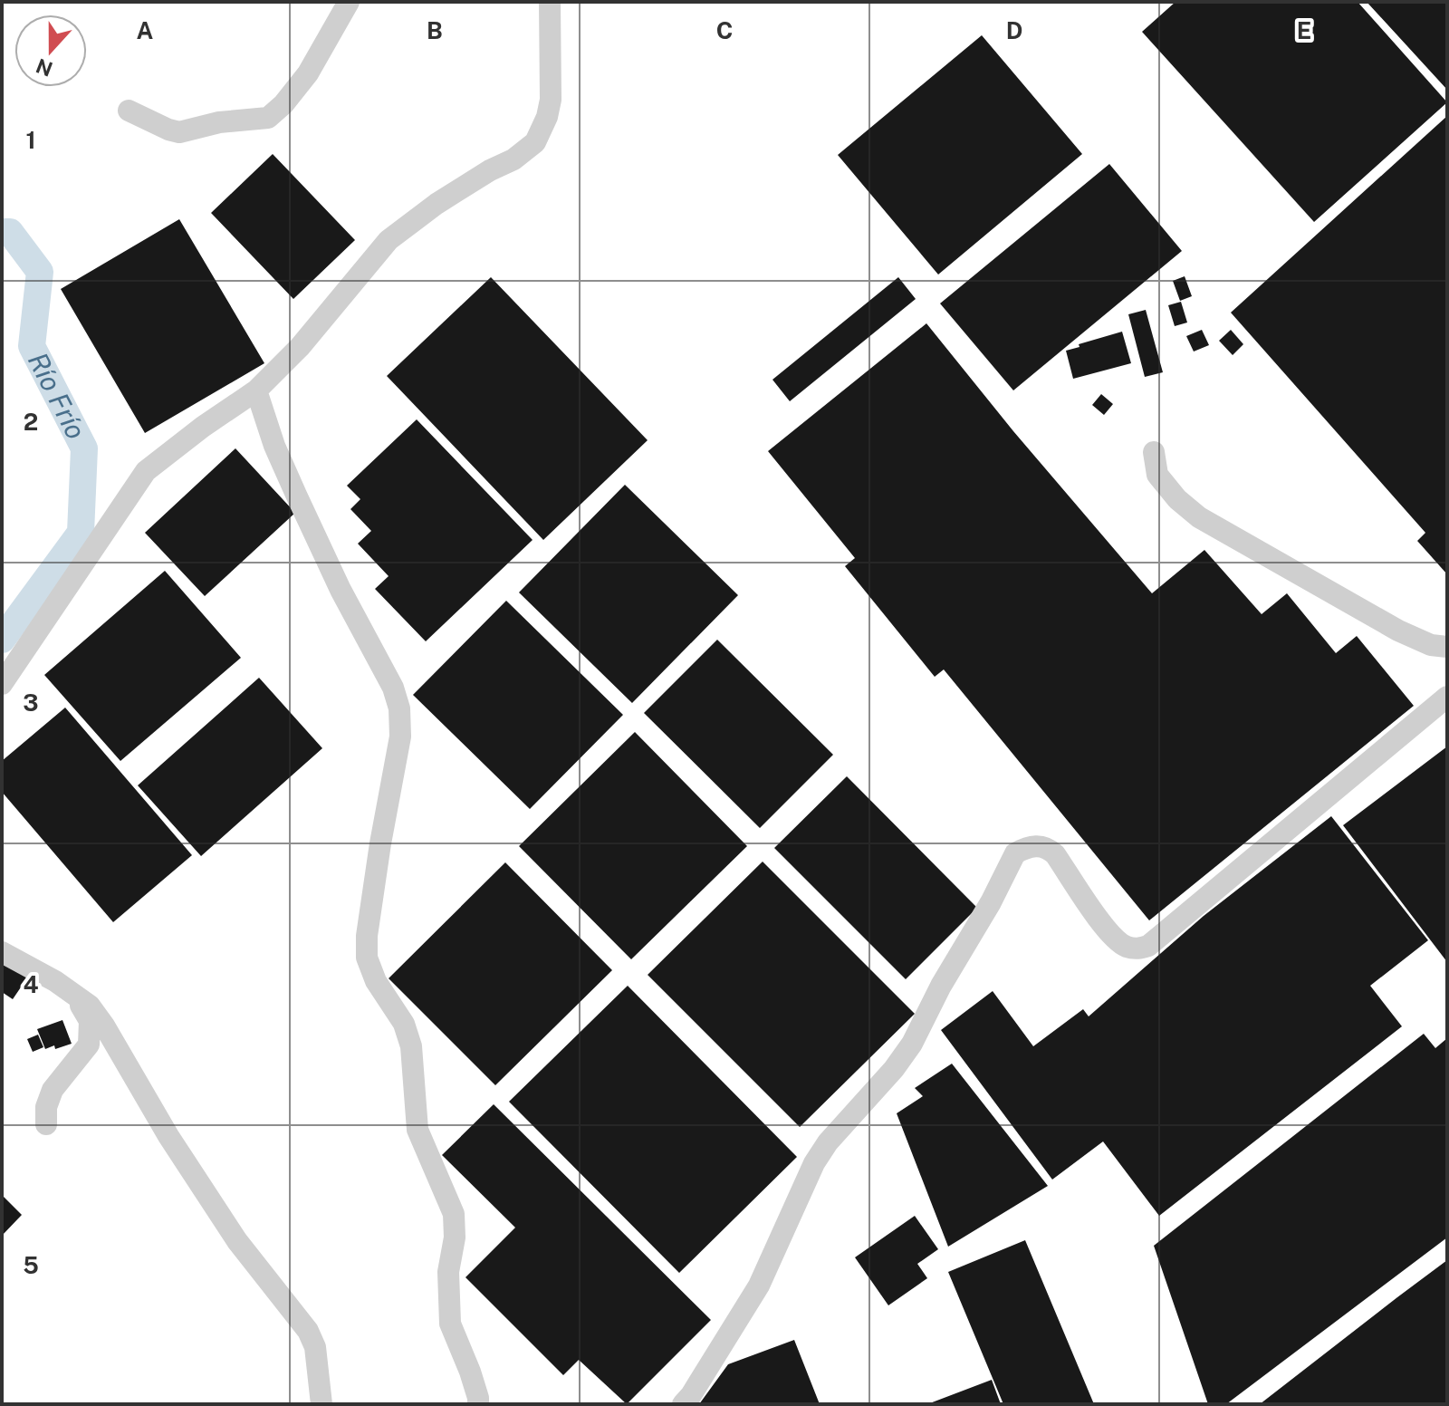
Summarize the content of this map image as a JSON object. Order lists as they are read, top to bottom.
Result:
{
  "water": ["Río Frío"],
  "north": "bottom",
  "grid": {
    "columns": [
      "A",
      "B",
      "C",
      "D",
      "E"
    ],
    "rows": [
      "1",
      "2",
      "3",
      "4",
      "5"
    ]
  }
}
